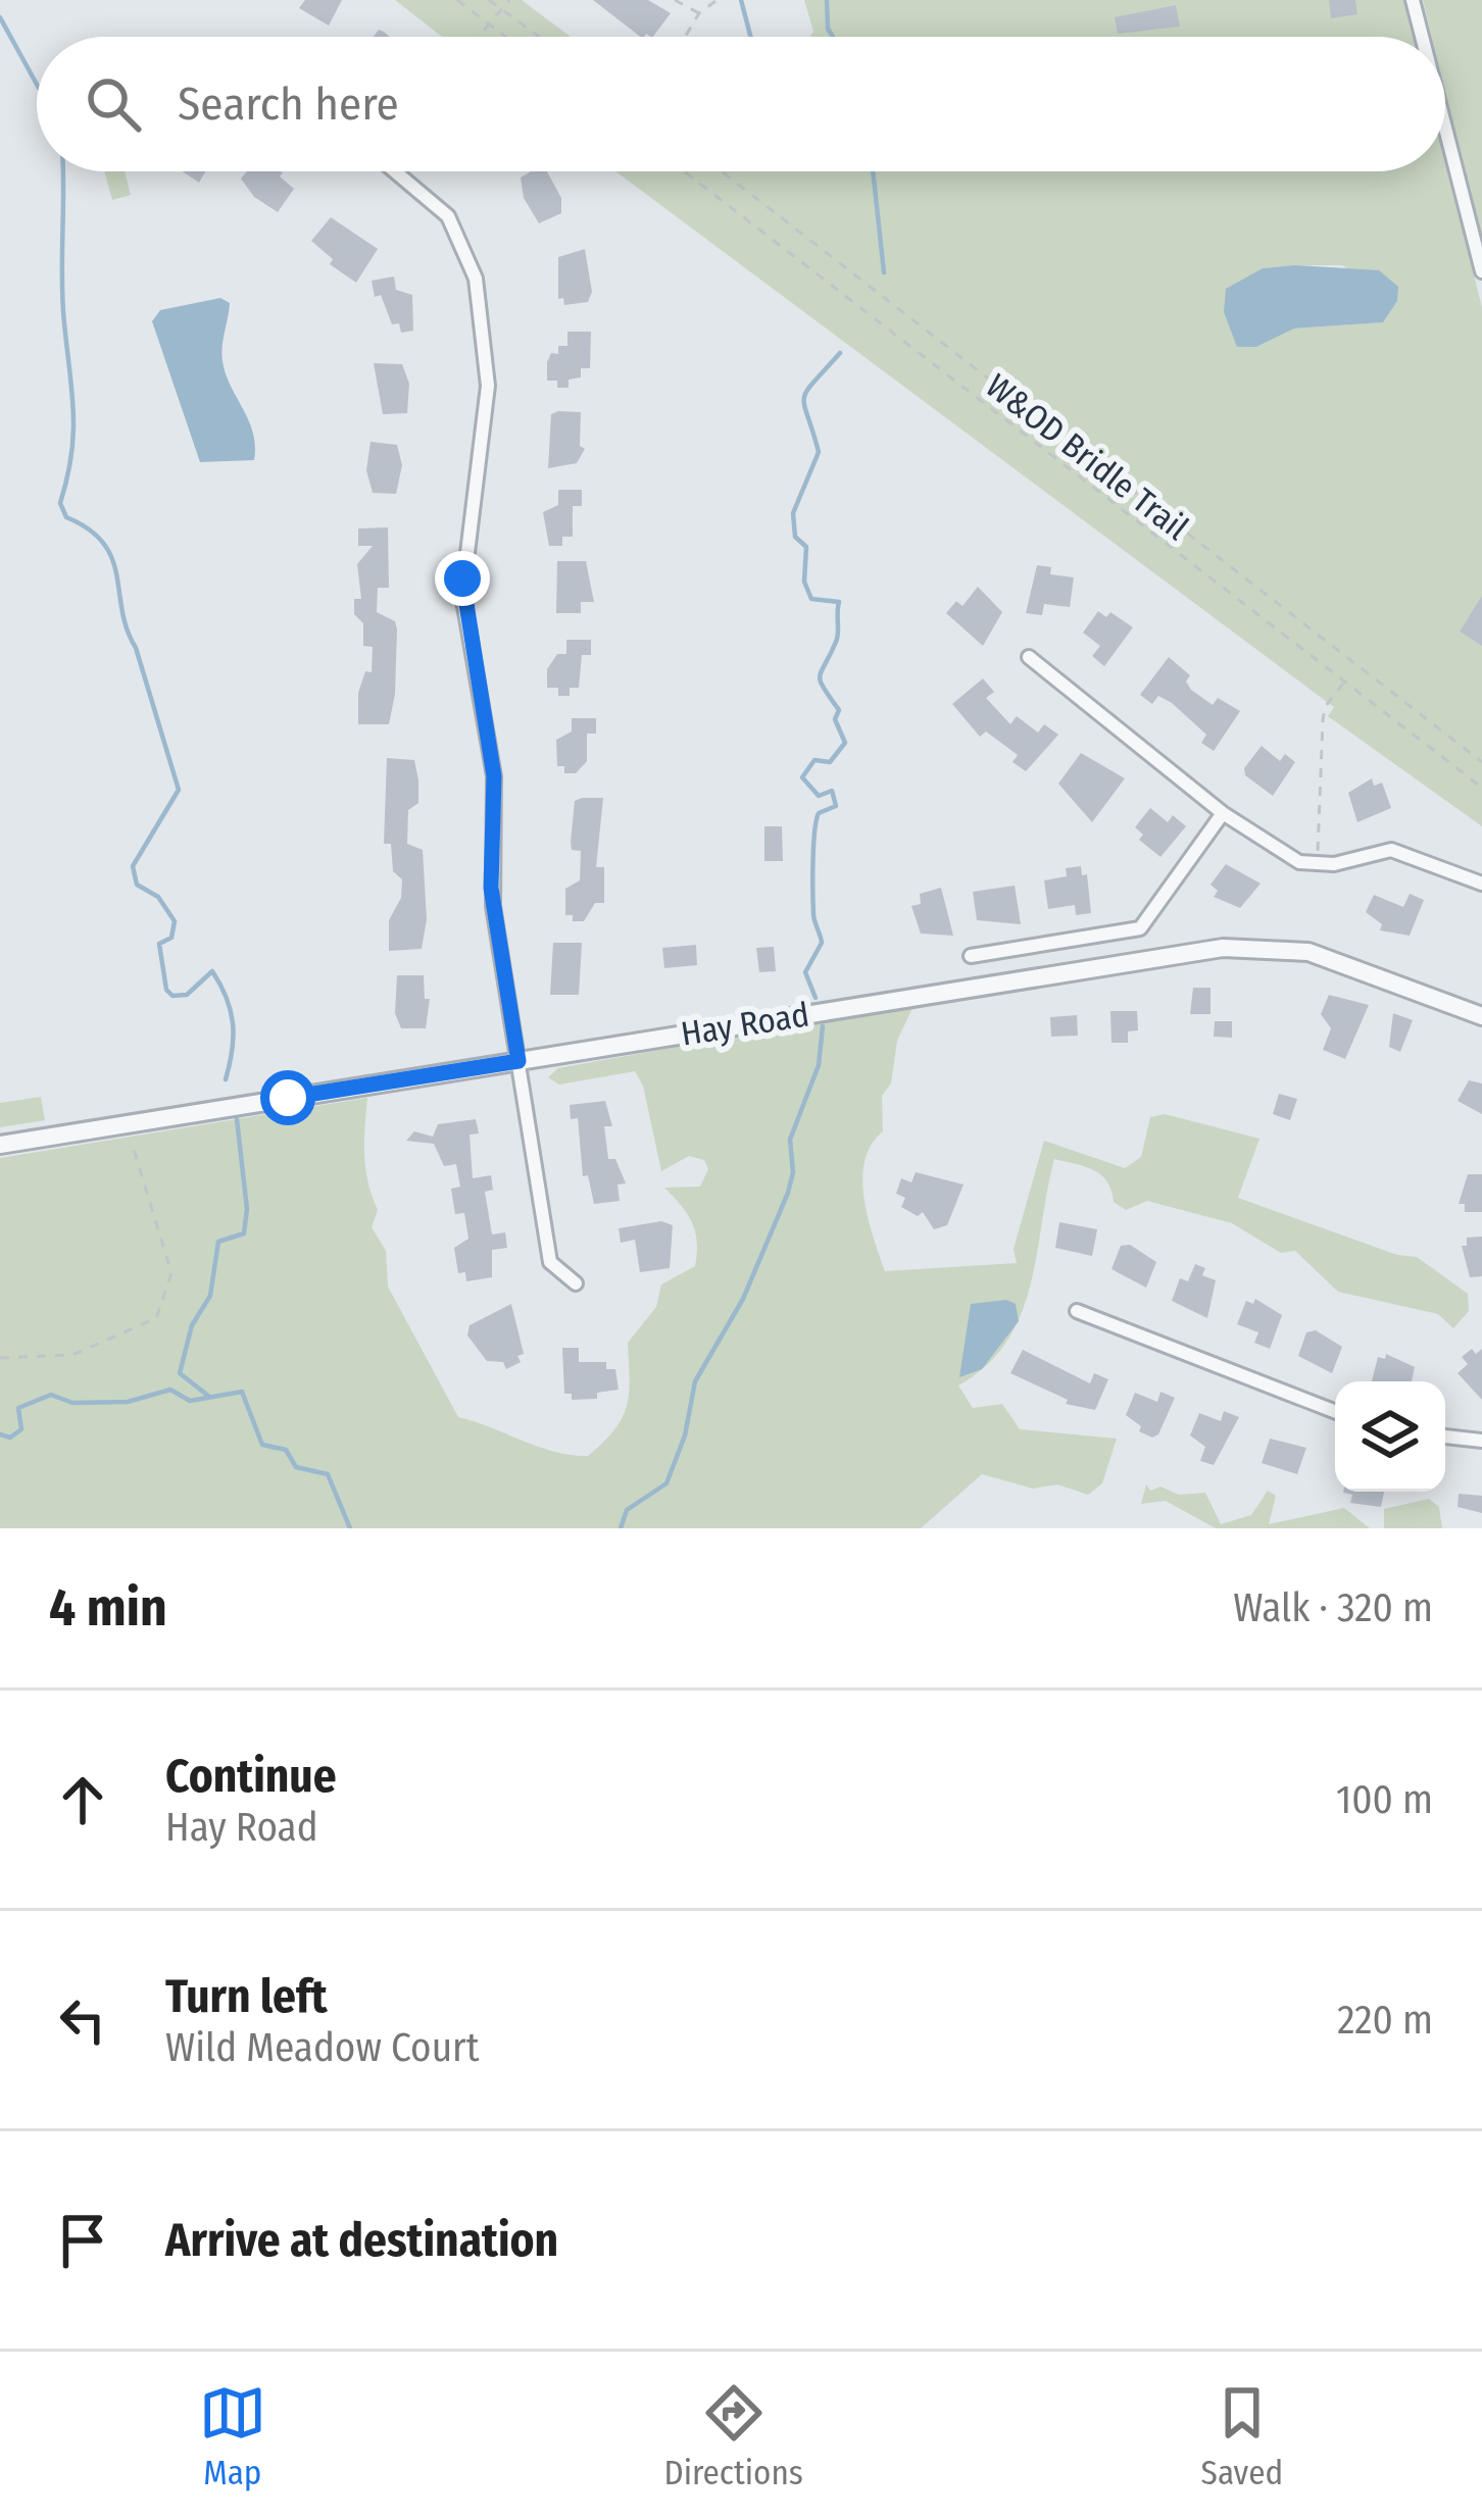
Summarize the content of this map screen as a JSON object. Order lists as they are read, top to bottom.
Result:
{
  "streets": {
    "street": ["Hay Road"],
    "path": ["W&OD Bridle Trail"]
  },
  "page": {
    "search": "Search here",
    "heading": ["4 min", "Walk · 320 m"],
    "list": [
      ["Continue", "Hay Road", "100 m"],
      ["Turn left", "Wild Meadow Court", "220 m"],
      "Arrive at destination"
    ],
    "nav": ["Map", "Directions", "Saved"]
  }
}
